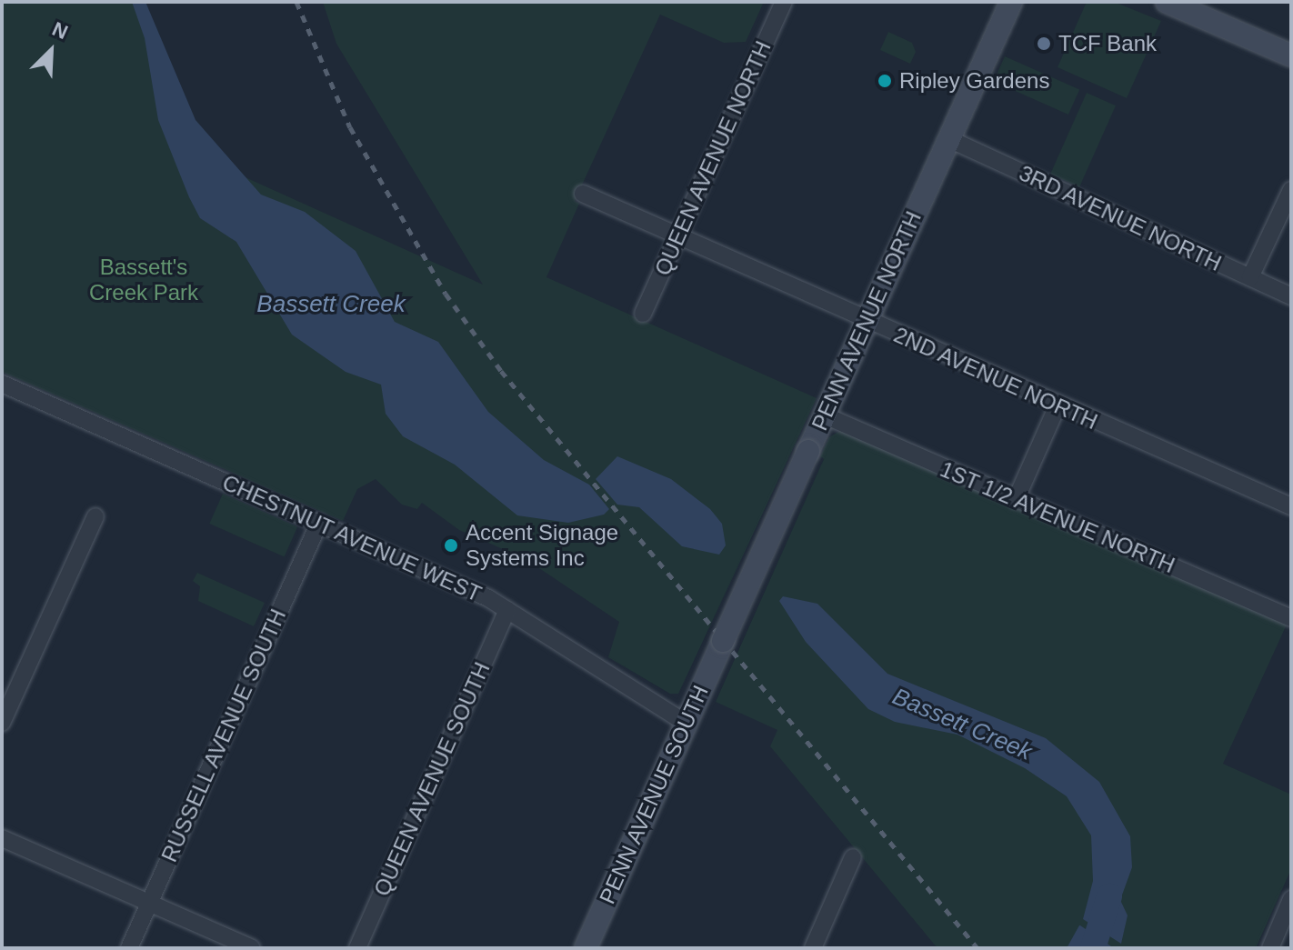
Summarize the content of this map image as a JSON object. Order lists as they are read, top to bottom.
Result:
{
  "streets": {
    "main road": ["PENN AVENUE NORTH", "PENN AVENUE SOUTH"],
    "street": [
      "QUEEN AVENUE NORTH",
      "3RD AVENUE NORTH",
      "2ND AVENUE NORTH",
      "1ST 1/2 AVENUE NORTH",
      "CHESTNUT AVENUE WEST",
      "RUSSELL AVENUE SOUTH",
      "QUEEN AVENUE SOUTH"
    ]
  },
  "crossings": [
    ["QUEEN AVENUE NORTH", "2ND AVENUE NORTH"],
    ["3RD AVENUE NORTH", "PENN AVENUE NORTH"],
    ["PENN AVENUE NORTH", "2ND AVENUE NORTH"],
    ["PENN AVENUE NORTH", "1ST 1/2 AVENUE NORTH"],
    ["PENN AVENUE NORTH", "PENN AVENUE SOUTH"],
    ["CHESTNUT AVENUE WEST", "RUSSELL AVENUE SOUTH"],
    ["CHESTNUT AVENUE WEST", "QUEEN AVENUE SOUTH"],
    ["CHESTNUT AVENUE WEST", "PENN AVENUE SOUTH"]
  ],
  "water": ["Bassett Creek"],
  "parks": ["Bassett's Creek Park"],
  "places": ["TCF Bank", "Ripley Gardens", "Accent Signage Systems Inc"],
  "north": "top right"
}
